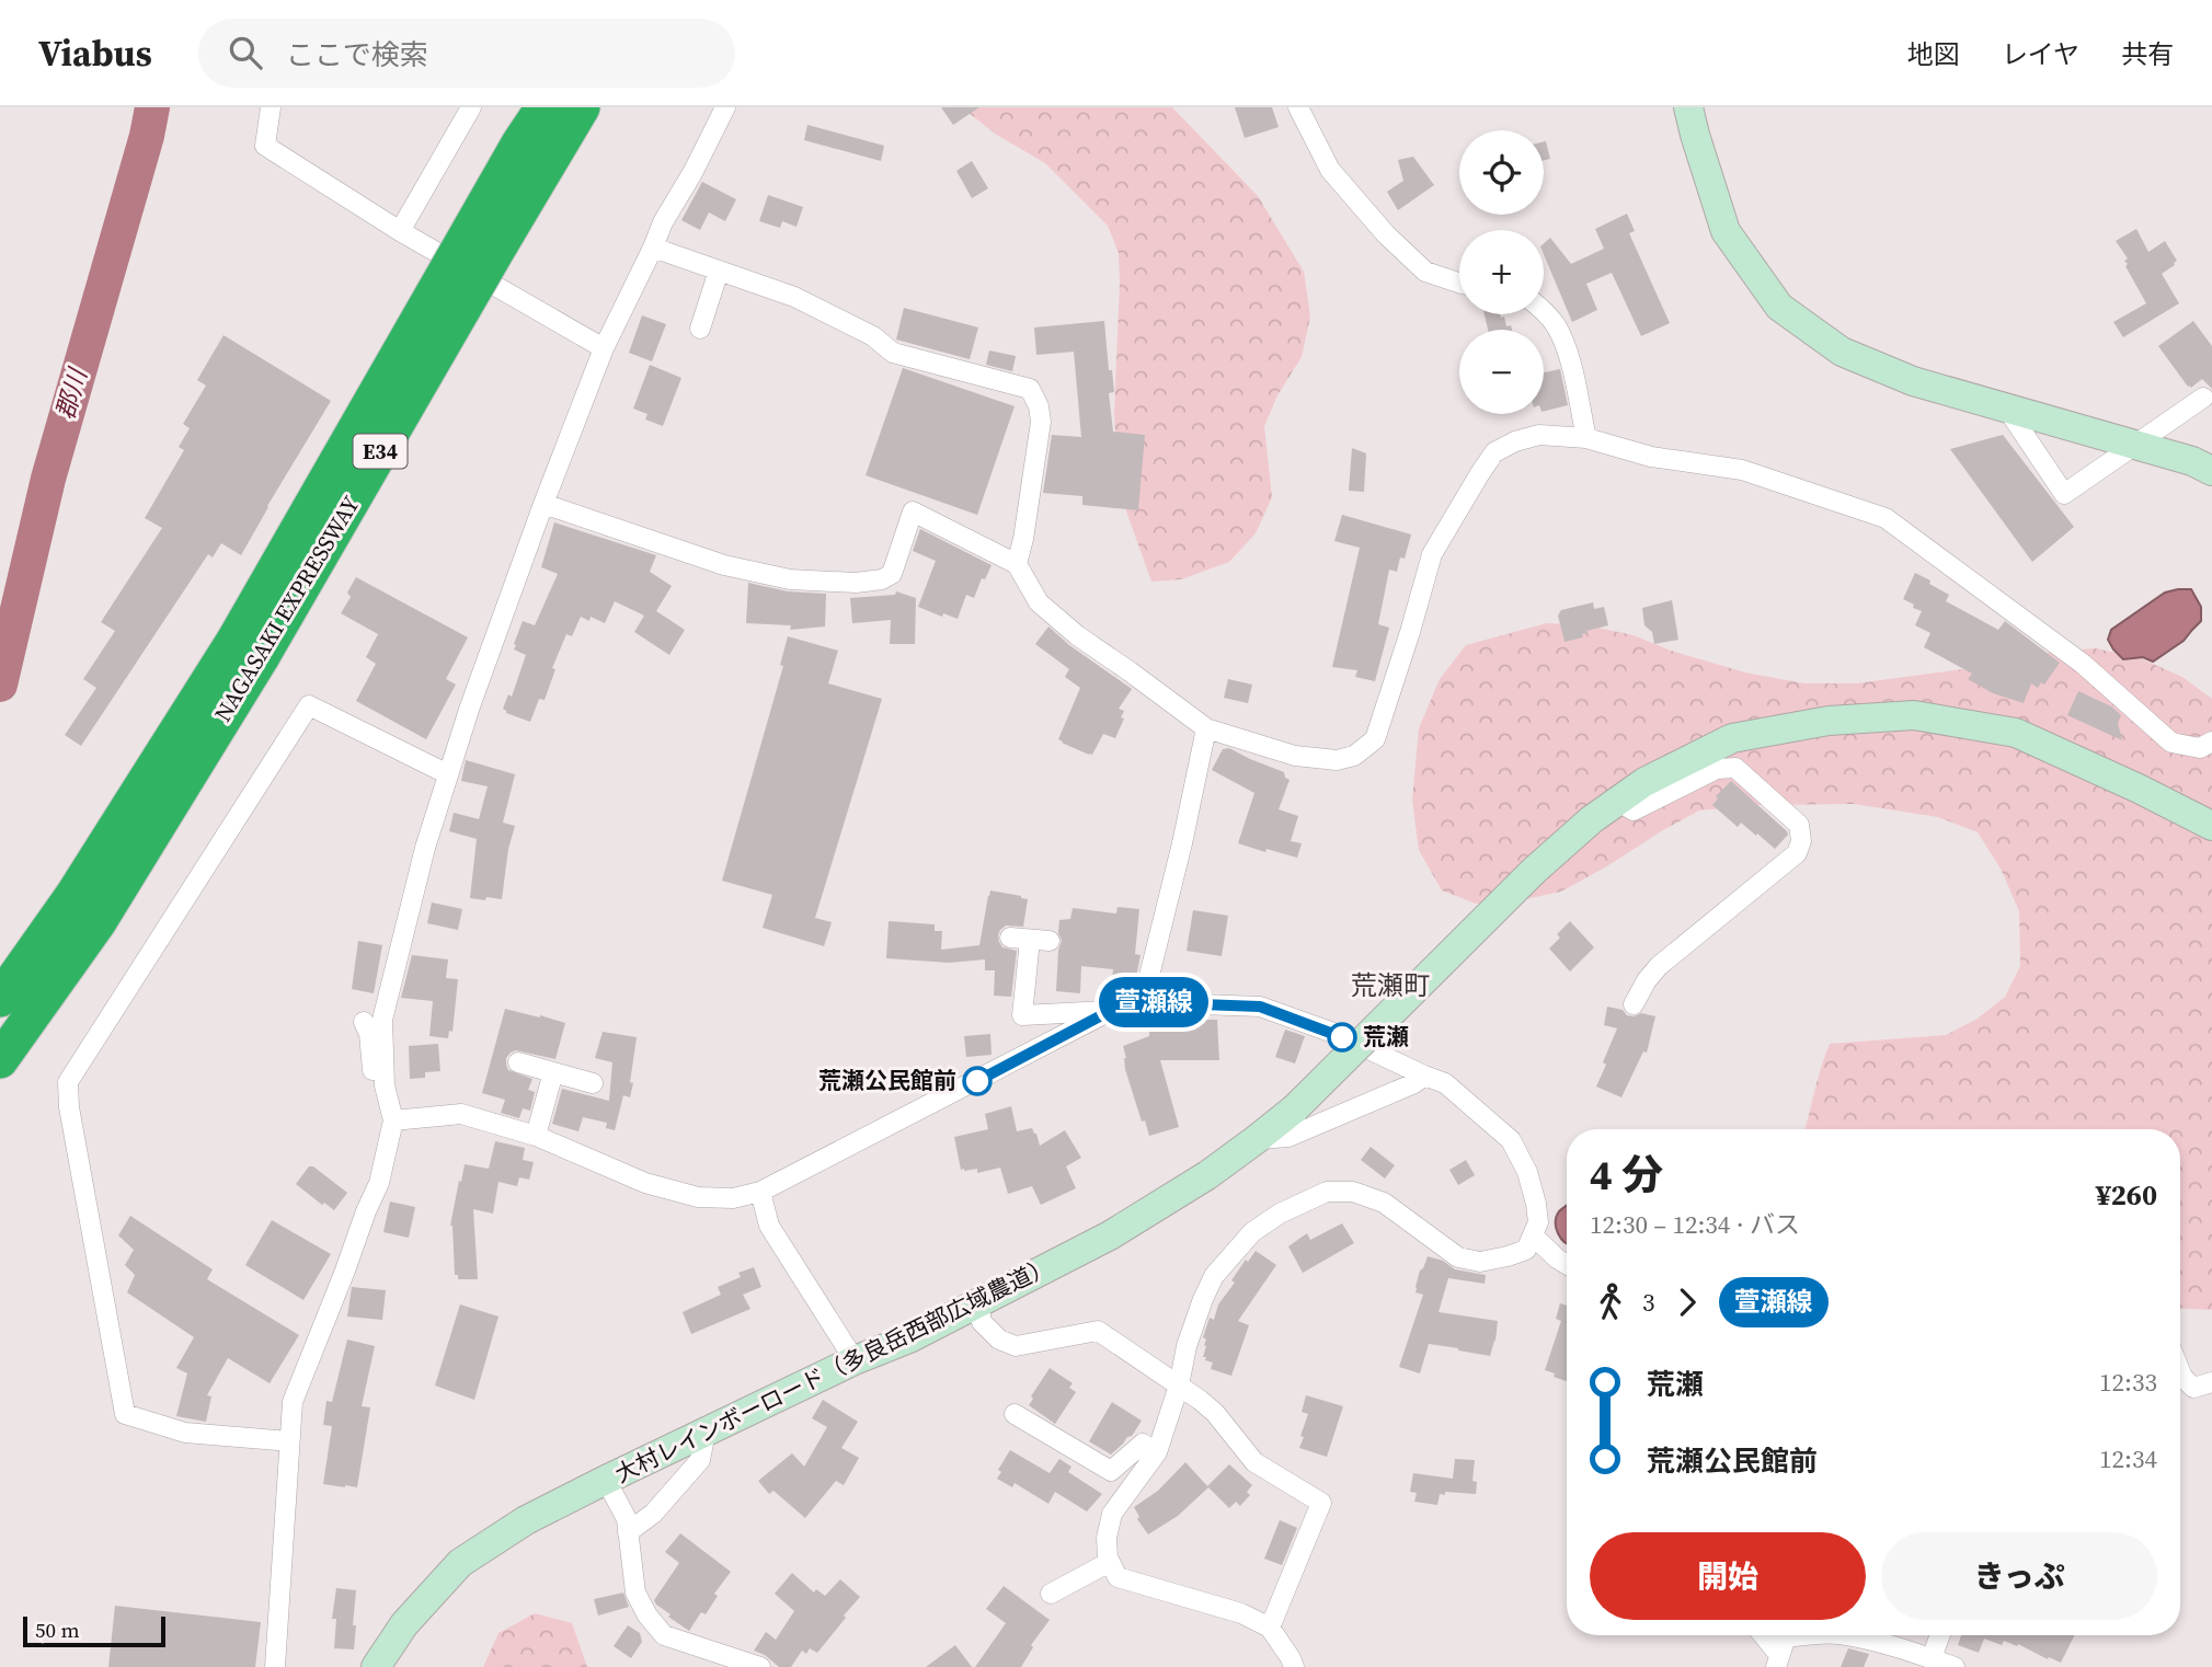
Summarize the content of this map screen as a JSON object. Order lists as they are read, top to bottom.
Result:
{
  "streets": {
    "highway": ["E34", "NAGASAKI EXPRESSWAY"],
    "street": ["大村レインボーロード（多良岳西部広域農道）"]
  },
  "districts": ["荒瀬町"],
  "water": ["郡川"],
  "places": ["荒瀬", "荒瀬公民館前"],
  "lines": ["bus line 萱瀬線"],
  "scale_bar": "50 m",
  "page": {
    "header": "Viabus",
    "search": "ここで検索",
    "nav": ["地図", "レイヤ", "共有"],
    "on_map": "萱瀬線",
    "map_buttons": ["+", "−"],
    "heading": ["4 分", "12:30 – 12:34 · バス", "¥260"],
    "legs": ["3", "萱瀬線"],
    "list": [
      {
        "name": "荒瀬",
        "value": "12:33"
      },
      {
        "name": "荒瀬公民館前",
        "value": "12:34"
      }
    ],
    "buttons": ["開始", "きっぷ"],
    "scale": "50 m"
  }
}
